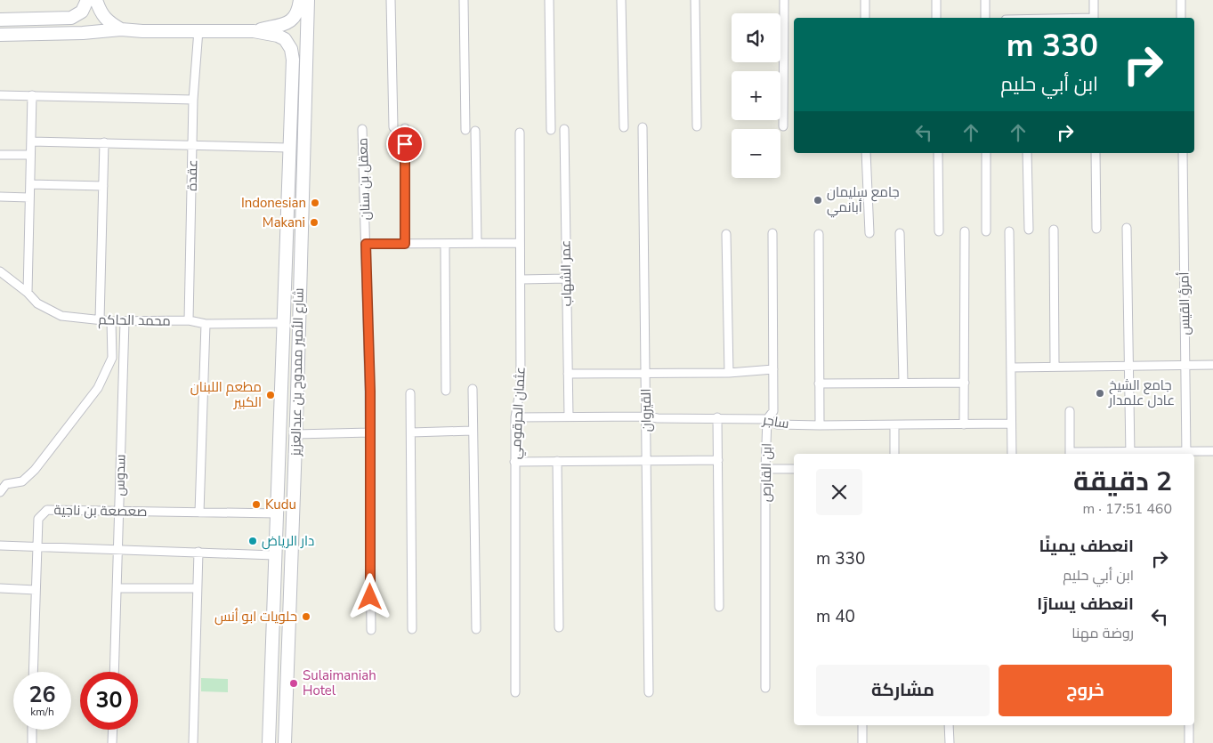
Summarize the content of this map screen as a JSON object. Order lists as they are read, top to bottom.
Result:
{
  "streets": {
    "street": [
      "عقدة",
      "معقل بن سنان",
      "عمر الشهاب",
      "أمرؤ القيس",
      "محمد الحاكم",
      "شارع الأمير ممدوح بن عبدالعزيز",
      "القيروان",
      "عثمان الحرقومي",
      "ساجر",
      "ابن القارص",
      "سدوس",
      "صعصعة بن ناجية"
    ]
  },
  "crossings": [
    ["عقدة", "محمد الحاكم"],
    ["عمر الشهاب", "ساجر"],
    ["محمد الحاكم", "شارع الأمير ممدوح بن عبدالعزيز"],
    ["محمد الحاكم", "سدوس"],
    ["شارع الأمير ممدوح بن عبدالعزيز", "صعصعة بن ناجية"],
    ["القيروان", "ساجر"],
    ["عثمان الحرقومي", "ساجر"],
    ["ساجر", "ابن القارص"],
    ["سدوس", "صعصعة بن ناجية"]
  ],
  "places": [
    "جامع سليمان أبانمي",
    "Indonesian",
    "Makani",
    "جامع الشيخ عادل علمدار",
    "مطعم اللبنان الكبير",
    "Kudu",
    "دار الرياض",
    "حلويات ابو أنس",
    "Sulaimaniah Hotel"
  ],
  "page": {
    "map_buttons": ["+", "−"],
    "turn": ["330 m", "ابن أبي حليم"],
    "heading": ["2 دقيقة", "460 m · 17:51"],
    "list": [
      {
        "name": "انعطف يمينًا",
        "note": "ابن أبي حليم",
        "value": "330 m"
      },
      {
        "name": "انعطف يسارًا",
        "note": "روضة مهنا",
        "value": "40 m"
      }
    ],
    "buttons": ["خروج", "مشاركة"],
    "speed": "26 km/h",
    "limit": "30"
  }
}
